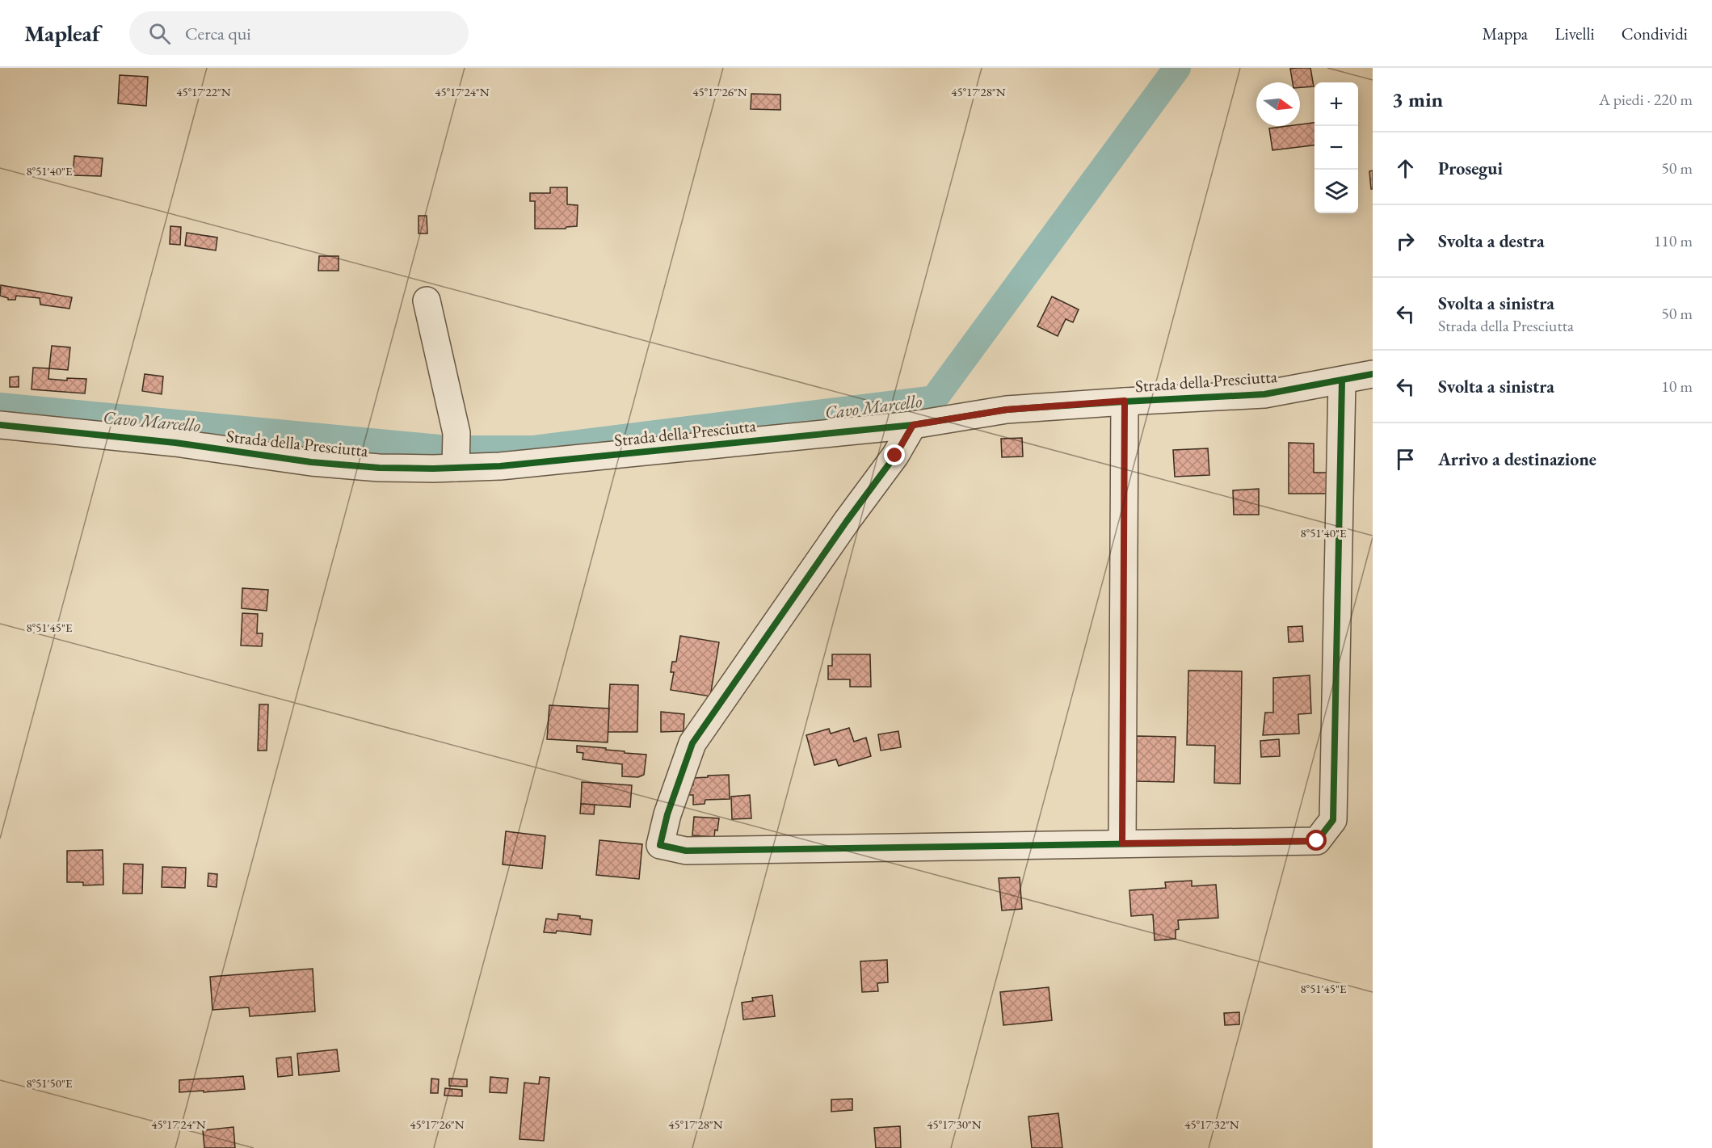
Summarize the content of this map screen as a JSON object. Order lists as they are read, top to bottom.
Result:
{
  "streets": {
    "street": ["Strada della Presciutta"]
  },
  "water": ["Cavo Marcello"],
  "north": "right",
  "page": {
    "header": "Mapleaf",
    "search": "Cerca qui",
    "nav": ["Mappa", "Livelli", "Condividi"],
    "heading": ["3 min", "A piedi · 220 m"],
    "map_buttons": ["+", "−"],
    "list": [
      ["Prosegui", "50 m"],
      ["Svolta a destra", "110 m"],
      ["Svolta a sinistra", "Strada della Presciutta", "50 m"],
      ["Svolta a sinistra", "10 m"],
      "Arrivo a destinazione"
    ]
  },
  "coordinates": [
    "45°17'22\"N",
    "45°17'24\"N",
    "45°17'26\"N",
    "45°17'28\"N",
    "8°51'40\"E",
    "8°51'45\"E",
    "8°51'50\"E",
    "45°17'30\"N",
    "45°17'32\"N"
  ]
}
